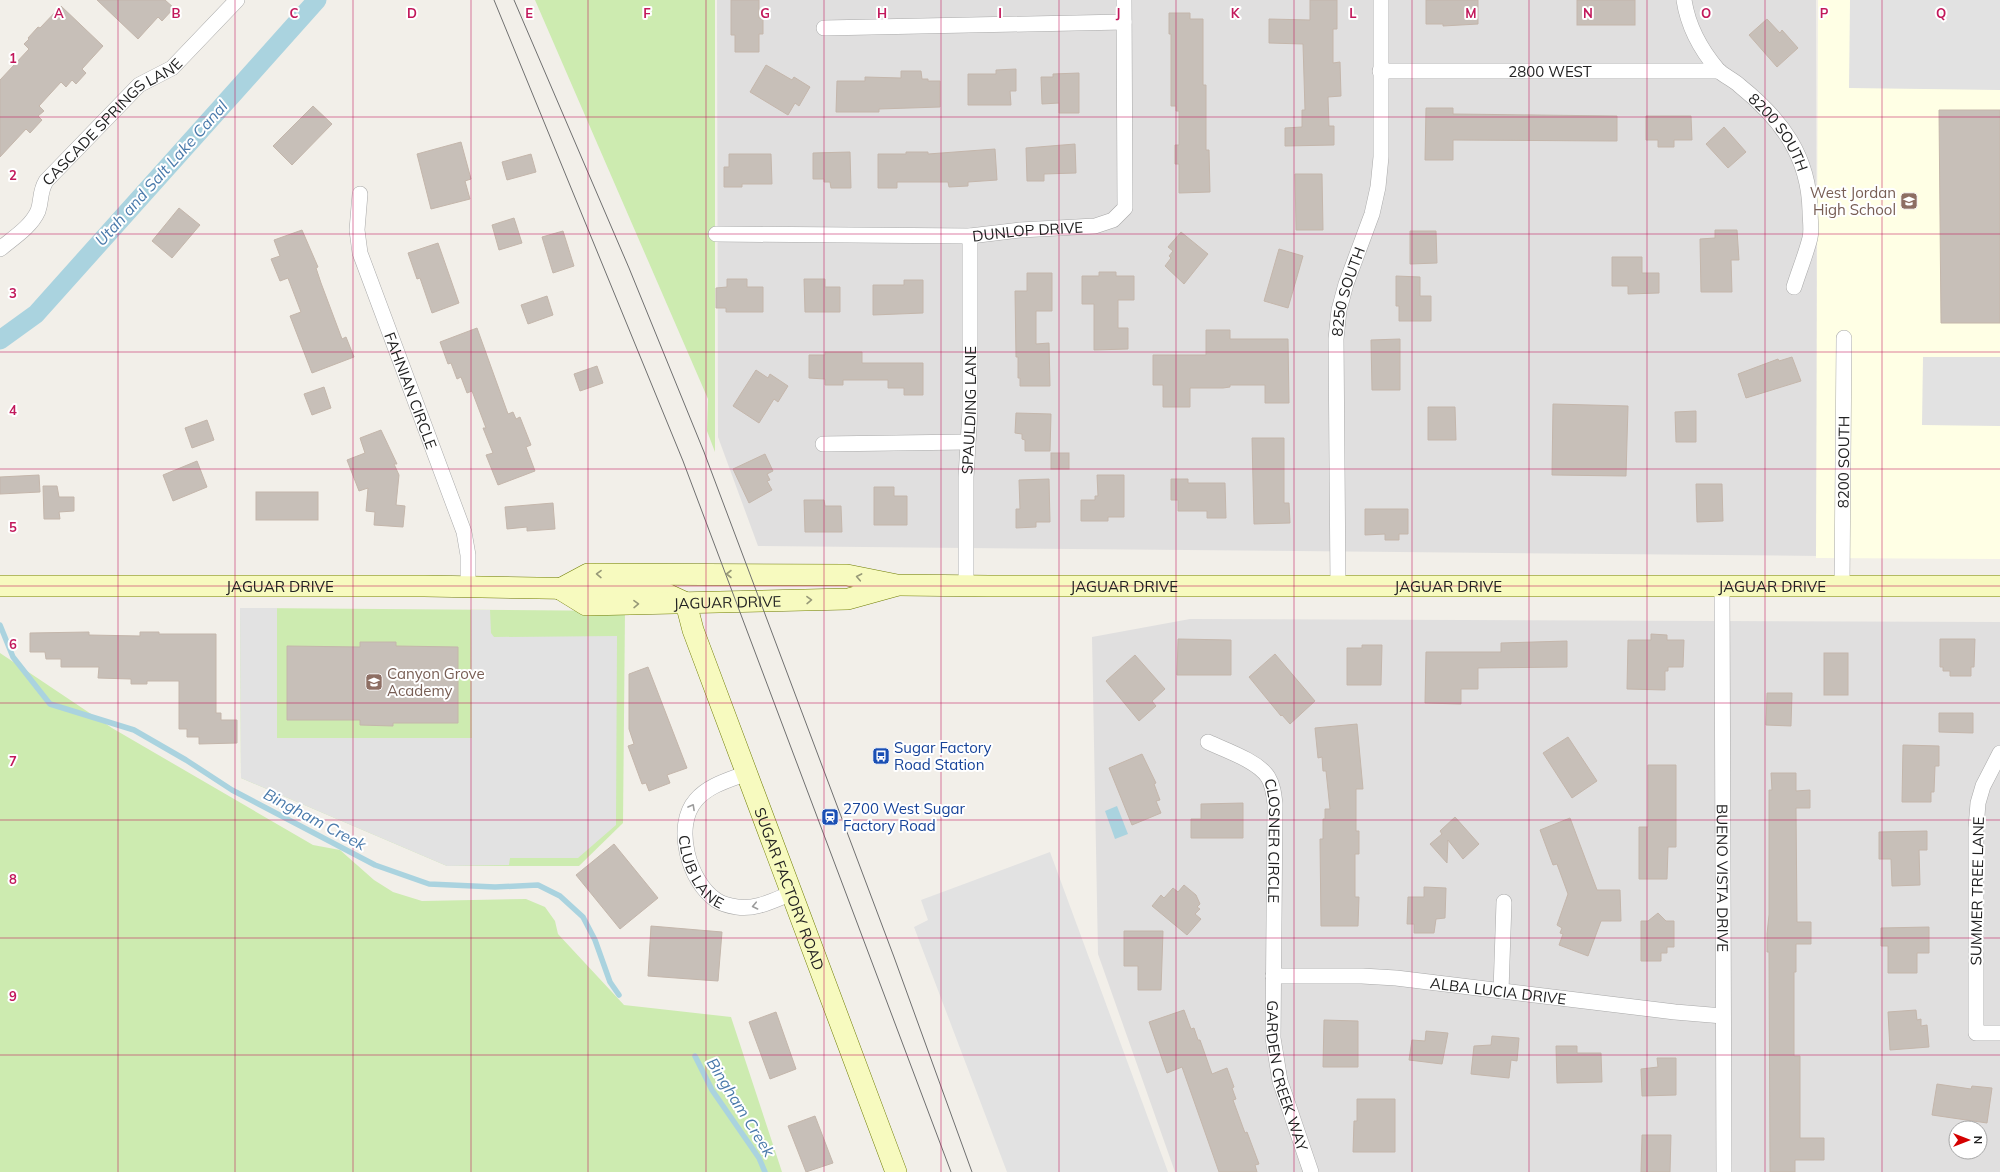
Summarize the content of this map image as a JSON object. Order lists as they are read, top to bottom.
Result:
{
  "streets": {
    "main road": ["JAGUAR DRIVE", "SUGAR FACTORY ROAD"],
    "street": [
      "2800 WEST",
      "CASCADE SPRINGS LANE",
      "8200 SOUTH",
      "DUNLOP DRIVE",
      "8250 SOUTH",
      "FAHNIAN CIRCLE",
      "SPAULDING LANE",
      "CLOSNER CIRCLE",
      "CLUB LANE",
      "BUENO VISTA DRIVE",
      "SUMMER TREE LANE",
      "ALBA LUCIA DRIVE",
      "GARDEN CREEK WAY"
    ]
  },
  "crossings": [
    ["2800 WEST", "8200 SOUTH"],
    ["2800 WEST", "8250 SOUTH"],
    ["8200 SOUTH", "JAGUAR DRIVE"],
    ["DUNLOP DRIVE", "SPAULDING LANE"],
    ["8250 SOUTH", "JAGUAR DRIVE"],
    ["FAHNIAN CIRCLE", "JAGUAR DRIVE"],
    ["SPAULDING LANE", "JAGUAR DRIVE"],
    ["JAGUAR DRIVE", "BUENO VISTA DRIVE"],
    ["JAGUAR DRIVE", "SUGAR FACTORY ROAD"],
    ["CLOSNER CIRCLE", "ALBA LUCIA DRIVE"],
    ["CLOSNER CIRCLE", "GARDEN CREEK WAY"],
    ["CLUB LANE", "SUGAR FACTORY ROAD"],
    ["BUENO VISTA DRIVE", "ALBA LUCIA DRIVE"],
    ["ALBA LUCIA DRIVE", "GARDEN CREEK WAY"]
  ],
  "water": ["Utah and Salt Lake Canal", "Bingham Creek"],
  "places": {
    "school or university": ["West Jordan High School", "Canyon Grove Academy"],
    "bus stop": ["Sugar Factory Road Station"],
    "station": ["2700 West Sugar Factory Road"]
  },
  "north": "right",
  "grid": {
    "columns": [
      "A",
      "B",
      "C",
      "D",
      "E",
      "F",
      "G",
      "H",
      "I",
      "J",
      "K",
      "L",
      "M",
      "N",
      "O",
      "P",
      "Q"
    ],
    "rows": [
      "1",
      "2",
      "3",
      "4",
      "5",
      "6",
      "7",
      "8",
      "9"
    ]
  }
}
